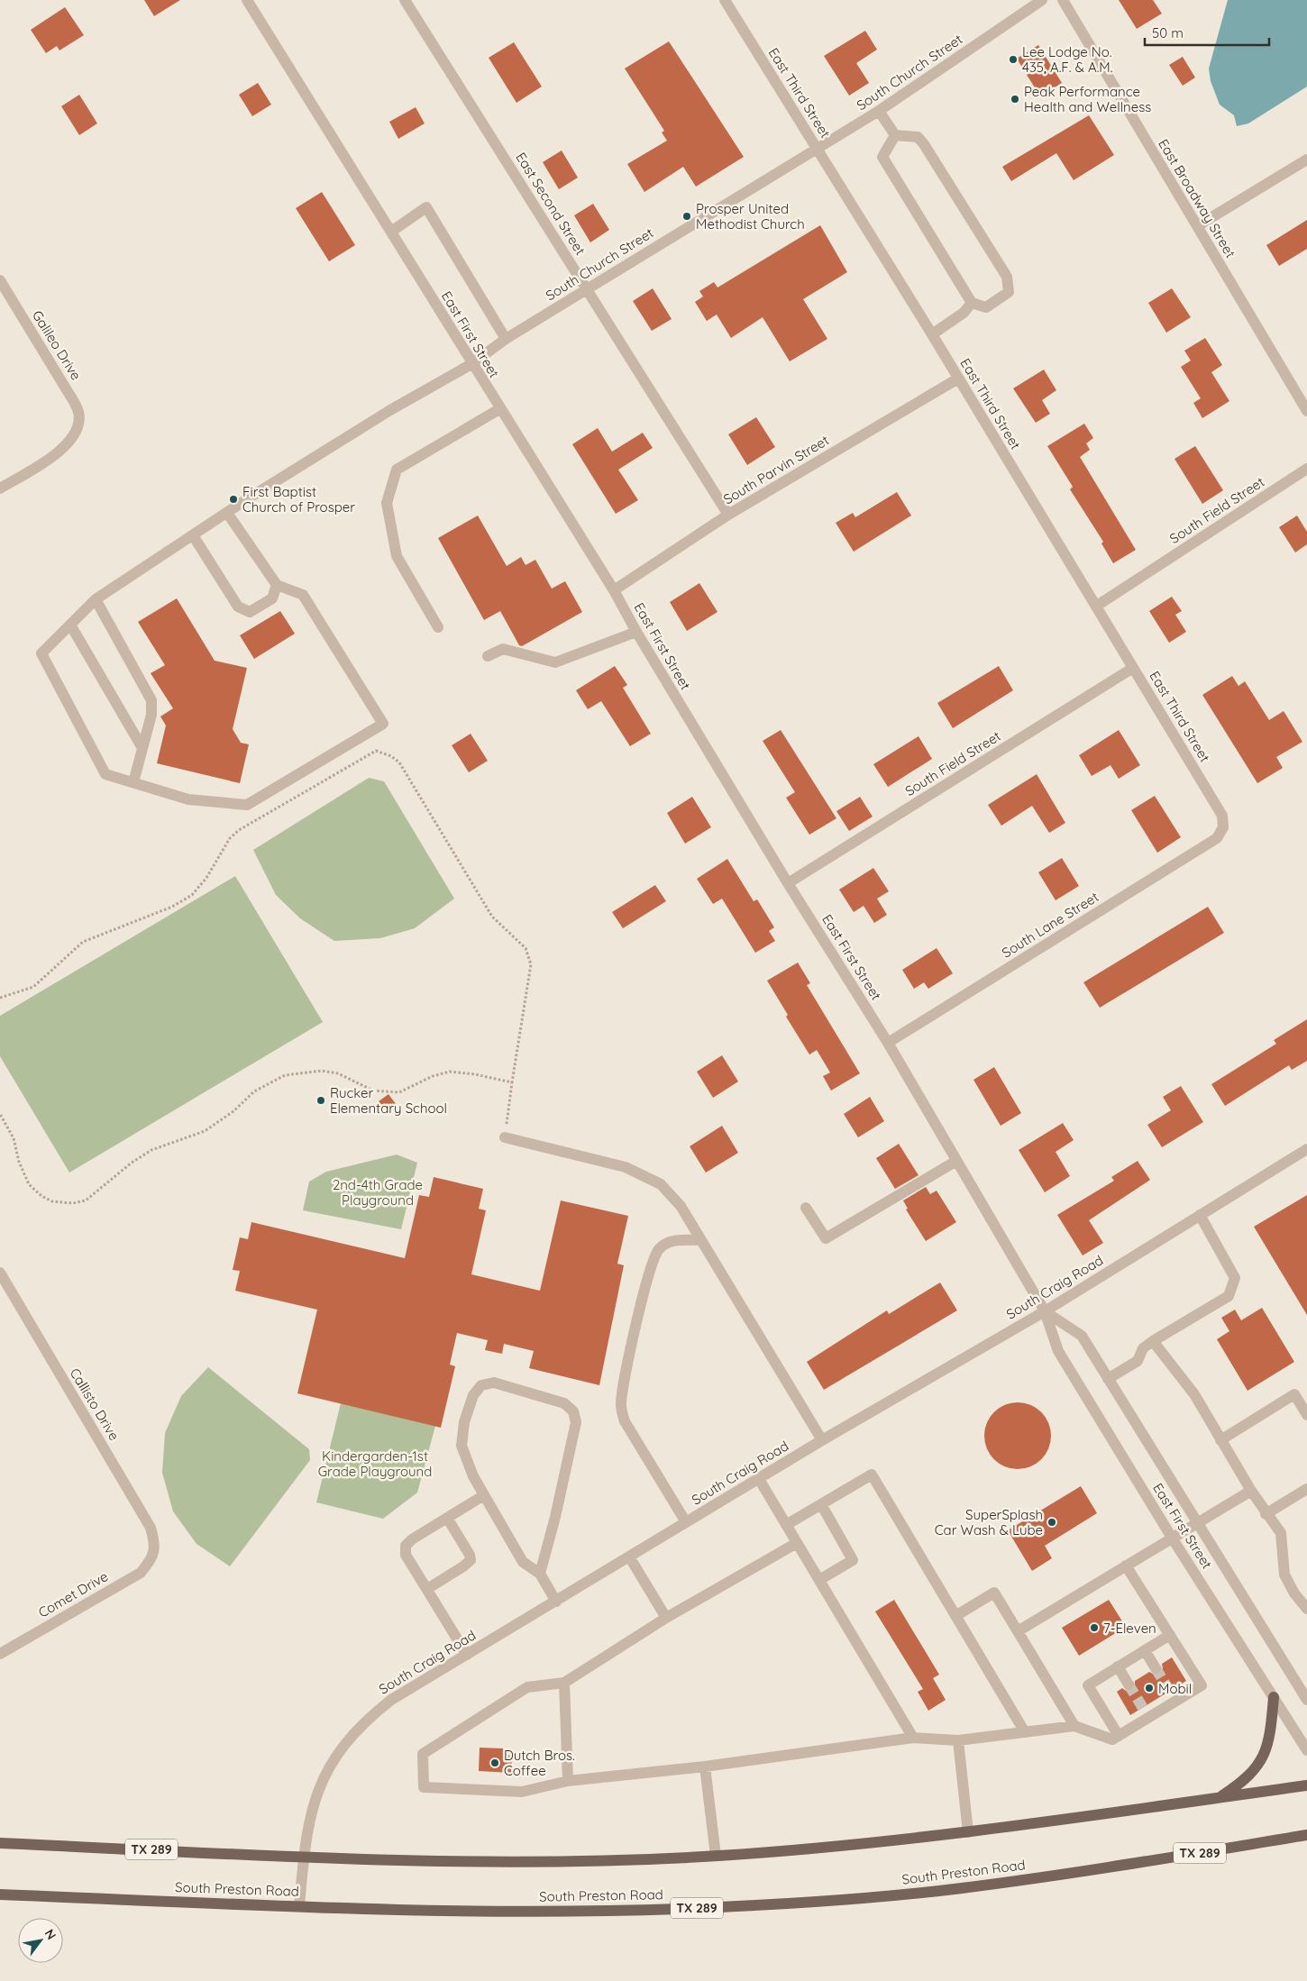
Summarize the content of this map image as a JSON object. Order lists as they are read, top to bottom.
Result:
{
  "streets": {
    "main road": ["TX 289", "South Preston Road"],
    "street": [
      "South Church Street",
      "East Third Street",
      "East Broadway Street",
      "East Second Street",
      "East First Street",
      "Galileo Drive",
      "South Parvin Street",
      "South Field Street",
      "South Lane Street",
      "South Craig Road",
      "Callisto Drive",
      "Comet Drive"
    ]
  },
  "crossings": [
    ["South Church Street", "East Third Street"],
    ["South Church Street", "East Second Street"],
    ["South Church Street", "East First Street"],
    ["East Third Street", "South Parvin Street"],
    ["East Third Street", "South Field Street"],
    ["East Third Street", "South Lane Street"],
    ["East Second Street", "South Parvin Street"],
    ["East First Street", "South Parvin Street"],
    ["East First Street", "South Field Street"],
    ["East First Street", "South Lane Street"],
    ["East First Street", "South Craig Road"],
    ["South Craig Road", "TX 289"],
    ["South Craig Road", "South Preston Road"],
    ["Callisto Drive", "Comet Drive"]
  ],
  "parks": ["2nd-4th Grade Playground", "Kindergarden-1st Grade Playground"],
  "places": [
    "Lee Lodge No. 435, A.F. & A.M.",
    "Peak Performance Health and Wellness",
    "Prosper United Methodist Church",
    "First Baptist Church of Prosper",
    "Rucker Elementary School",
    "SuperSplash Car Wash & Lube",
    "7-Eleven",
    "Mobil",
    "Dutch Bros. Coffee"
  ],
  "scale_bar": "50 m",
  "north": "top right"
}
